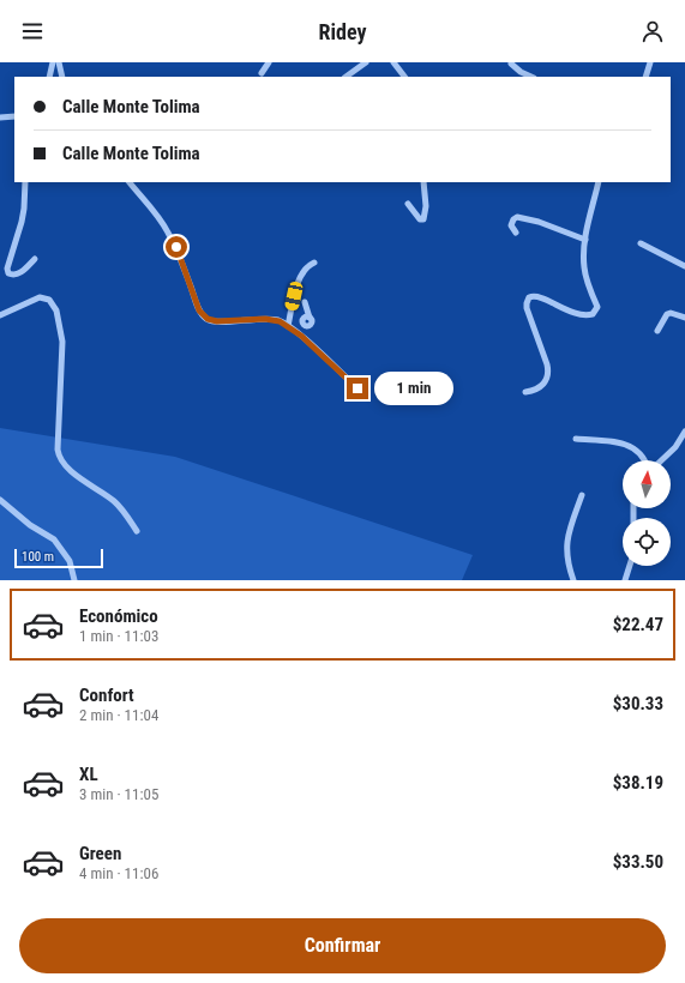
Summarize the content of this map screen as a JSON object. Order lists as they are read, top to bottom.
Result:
{
  "scale_bar": "100 m",
  "north": "top",
  "page": {
    "header": "Ridey",
    "banner": ["Calle Monte Tolima", "Calle Monte Tolima"],
    "bubble": "1 min",
    "scale": "100 m",
    "list": [
      {
        "name": "Económico",
        "note": "1 min · 11:03",
        "value": "$22.47"
      },
      {
        "name": "Confort",
        "note": "2 min · 11:04",
        "value": "$30.33"
      },
      {
        "name": "XL",
        "note": "3 min · 11:05",
        "value": "$38.19"
      },
      {
        "name": "Green",
        "note": "4 min · 11:06",
        "value": "$33.50"
      }
    ],
    "buttons": "Confirmar"
  }
}
